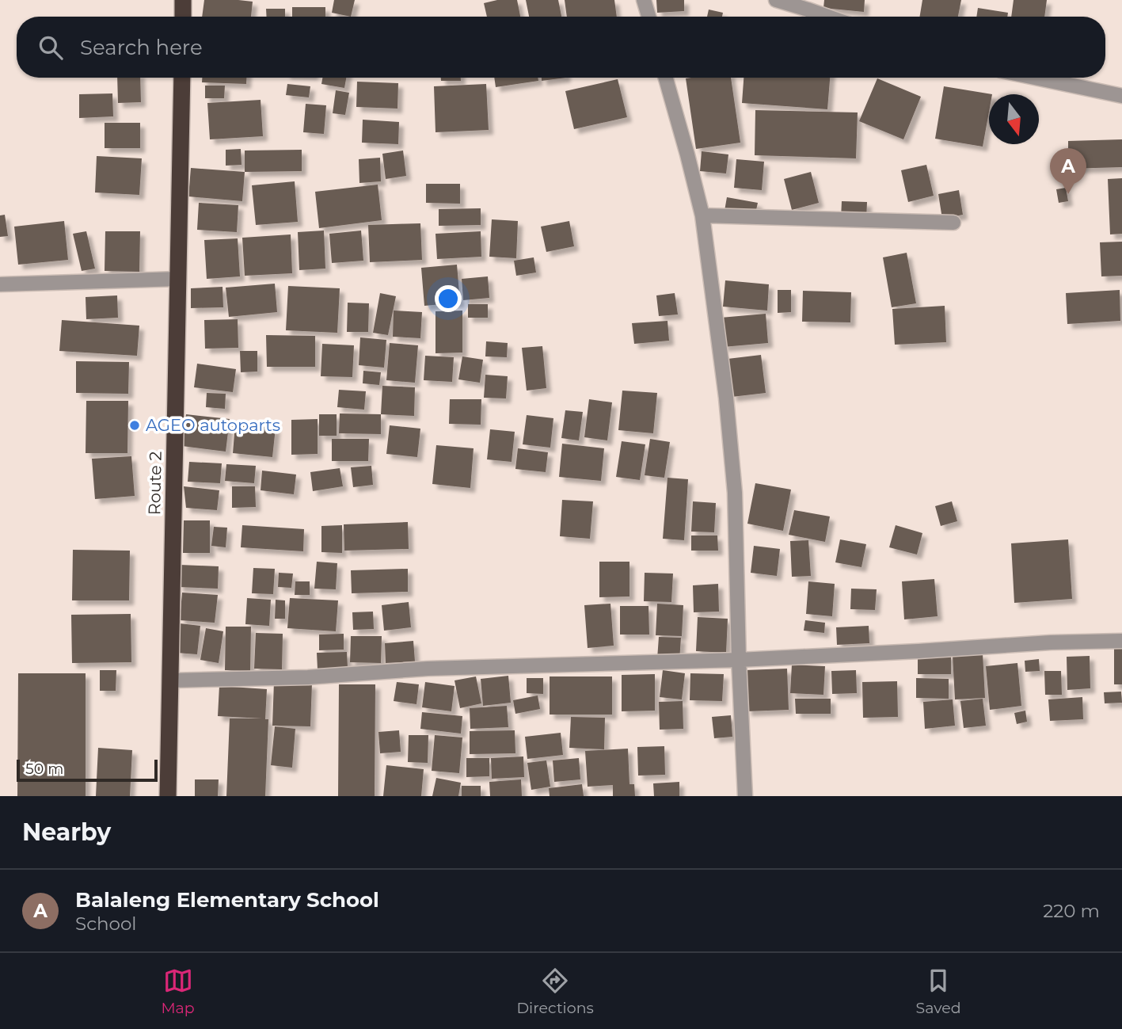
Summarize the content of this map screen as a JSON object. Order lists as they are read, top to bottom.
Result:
{
  "streets": {
    "highway": ["Route 2"]
  },
  "places": ["AGEO autoparts"],
  "scale_bar": "50 m",
  "north": "bottom",
  "page": {
    "search": "Search here",
    "pins": "A",
    "scale": "50 m",
    "heading": "Nearby",
    "list": [
      {
        "mark": "A",
        "name": "Balaleng Elementary School",
        "note": "School",
        "value": "220 m"
      }
    ],
    "nav": ["Map", "Directions", "Saved"]
  }
}
